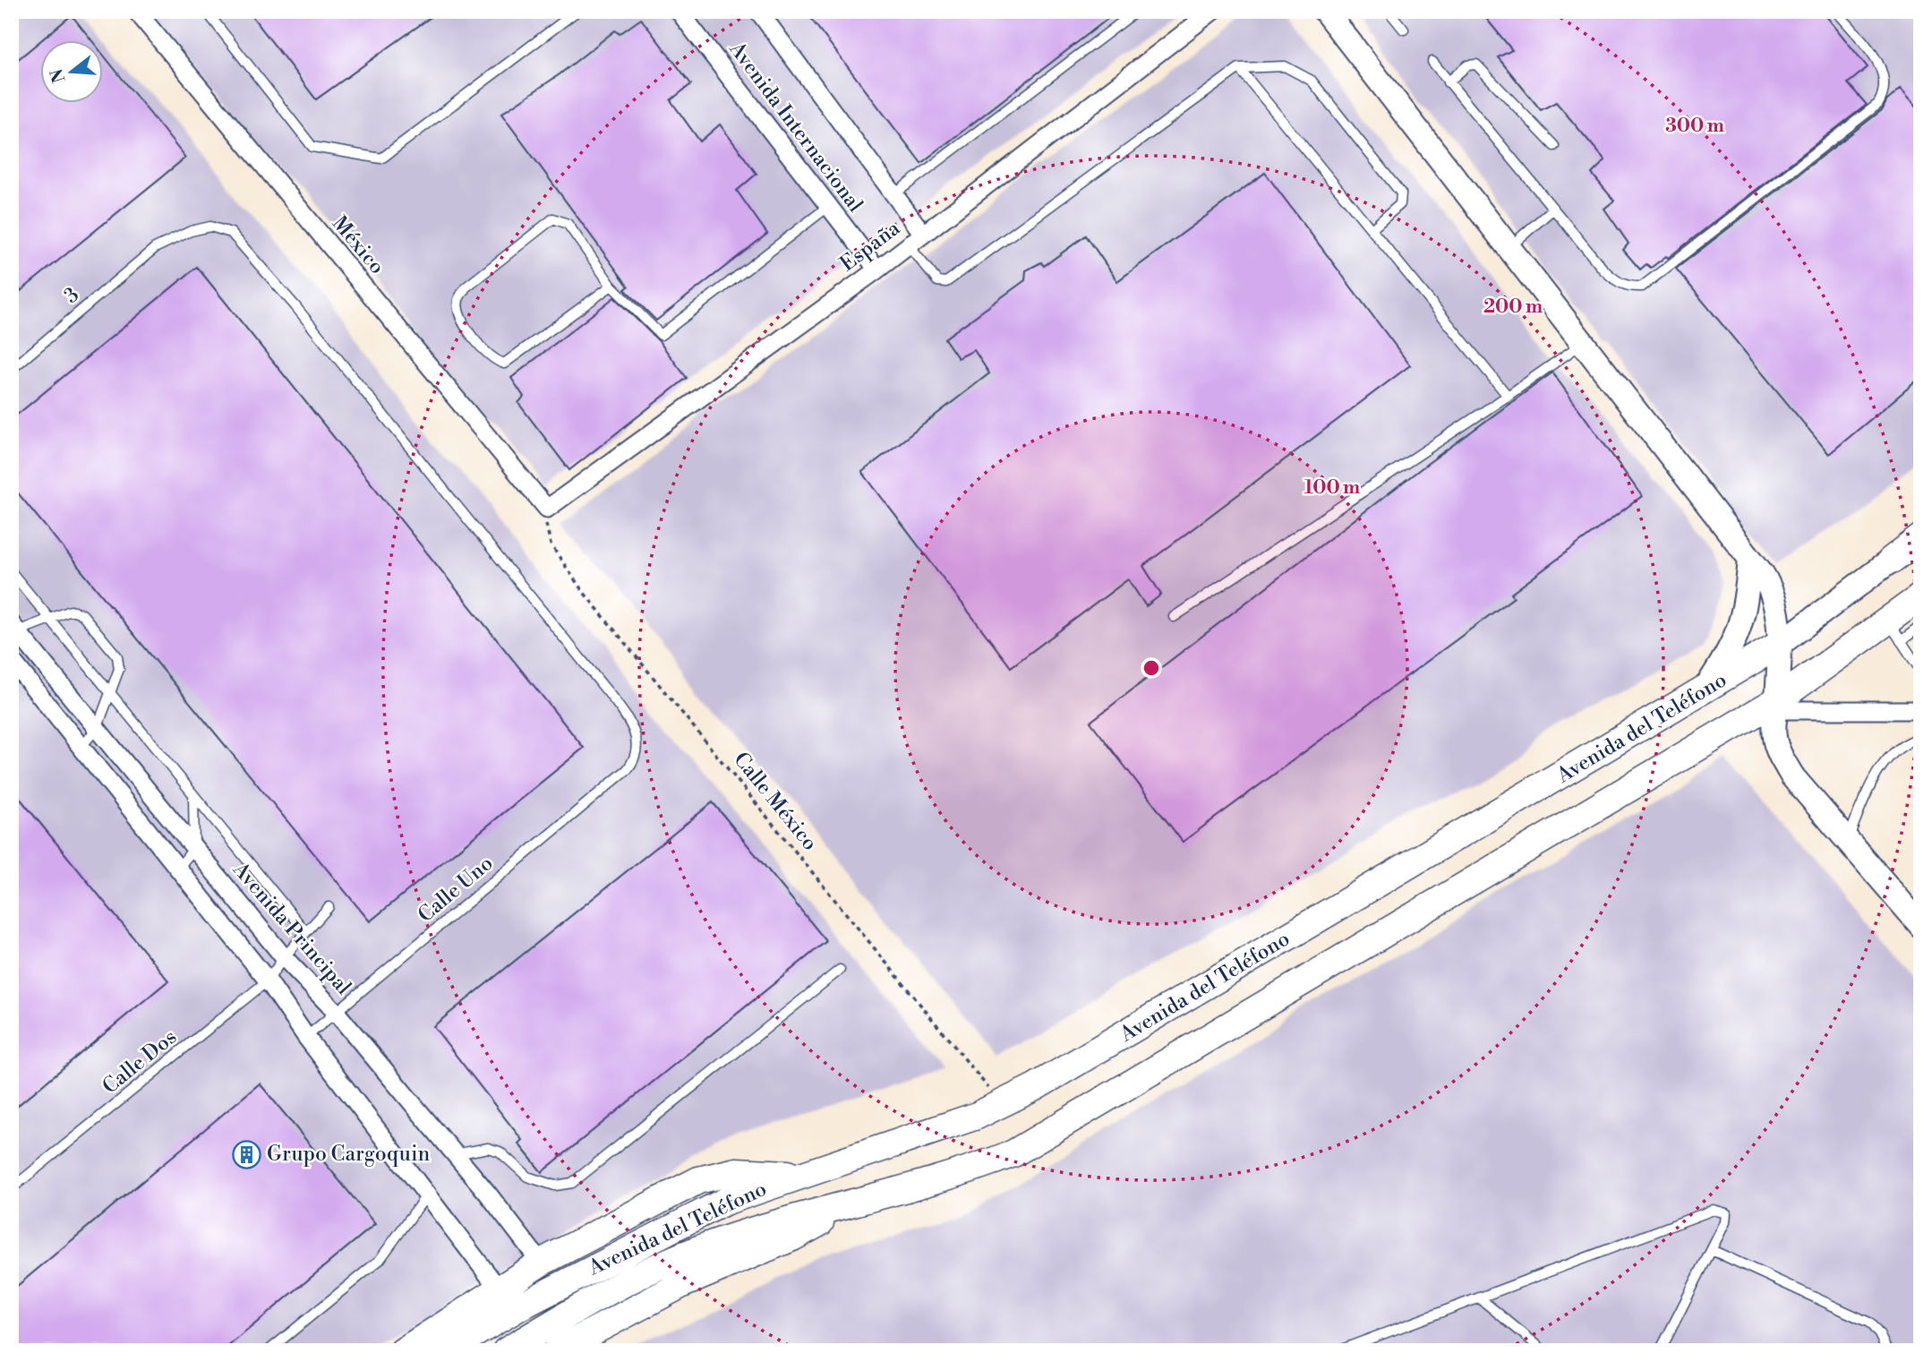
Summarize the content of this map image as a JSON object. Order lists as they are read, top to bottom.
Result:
{
  "streets": {
    "main road": ["Avenida del Teléfono"],
    "street": [
      "Avenida Internacional",
      "México",
      "España",
      "Avenida Principal"
    ],
    "lane": ["3", "Calle Uno", "Calle Dos"],
    "path": ["Calle México"]
  },
  "crossings": [
    ["Avenida Internacional", "España"],
    ["México", "España"],
    ["México", "Calle México"],
    ["España", "Calle México"],
    ["3", "Calle Uno"],
    ["Avenida del Teléfono", "Calle México"],
    ["Calle Uno", "Avenida Principal"],
    ["Avenida Principal", "Calle Dos"]
  ],
  "places": {
    "building": ["Grupo Cargoquin"]
  },
  "north": "left",
  "rings": ["300 m", "200 m", "100 m"]
}
